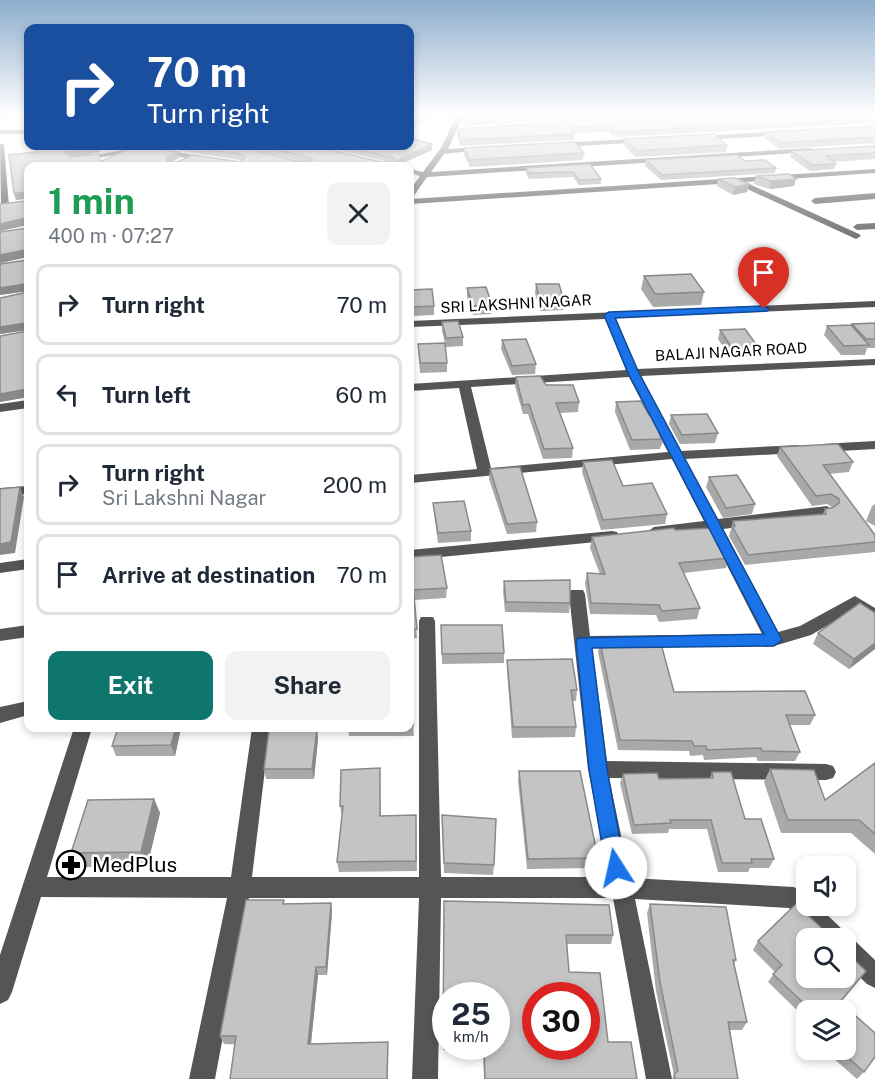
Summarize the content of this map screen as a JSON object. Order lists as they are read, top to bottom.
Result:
{
  "streets": {
    "street": ["SRI LAKSHNI NAGAR", "BALAJI NAGAR ROAD"]
  },
  "places": {
    "pharmacy": ["MedPlus"]
  },
  "page": {
    "turn": ["70 m", "Turn right"],
    "heading": ["1 min", "400 m · 07:27"],
    "list": [
      {
        "name": "Turn right",
        "value": "70 m"
      },
      {
        "name": "Turn left",
        "value": "60 m"
      },
      {
        "name": "Turn right",
        "note": "Sri Lakshni Nagar",
        "value": "200 m"
      },
      {
        "name": "Arrive at destination",
        "value": "70 m"
      }
    ],
    "buttons": ["Exit", "Share"],
    "speed": "25 km/h",
    "limit": "30"
  }
}
